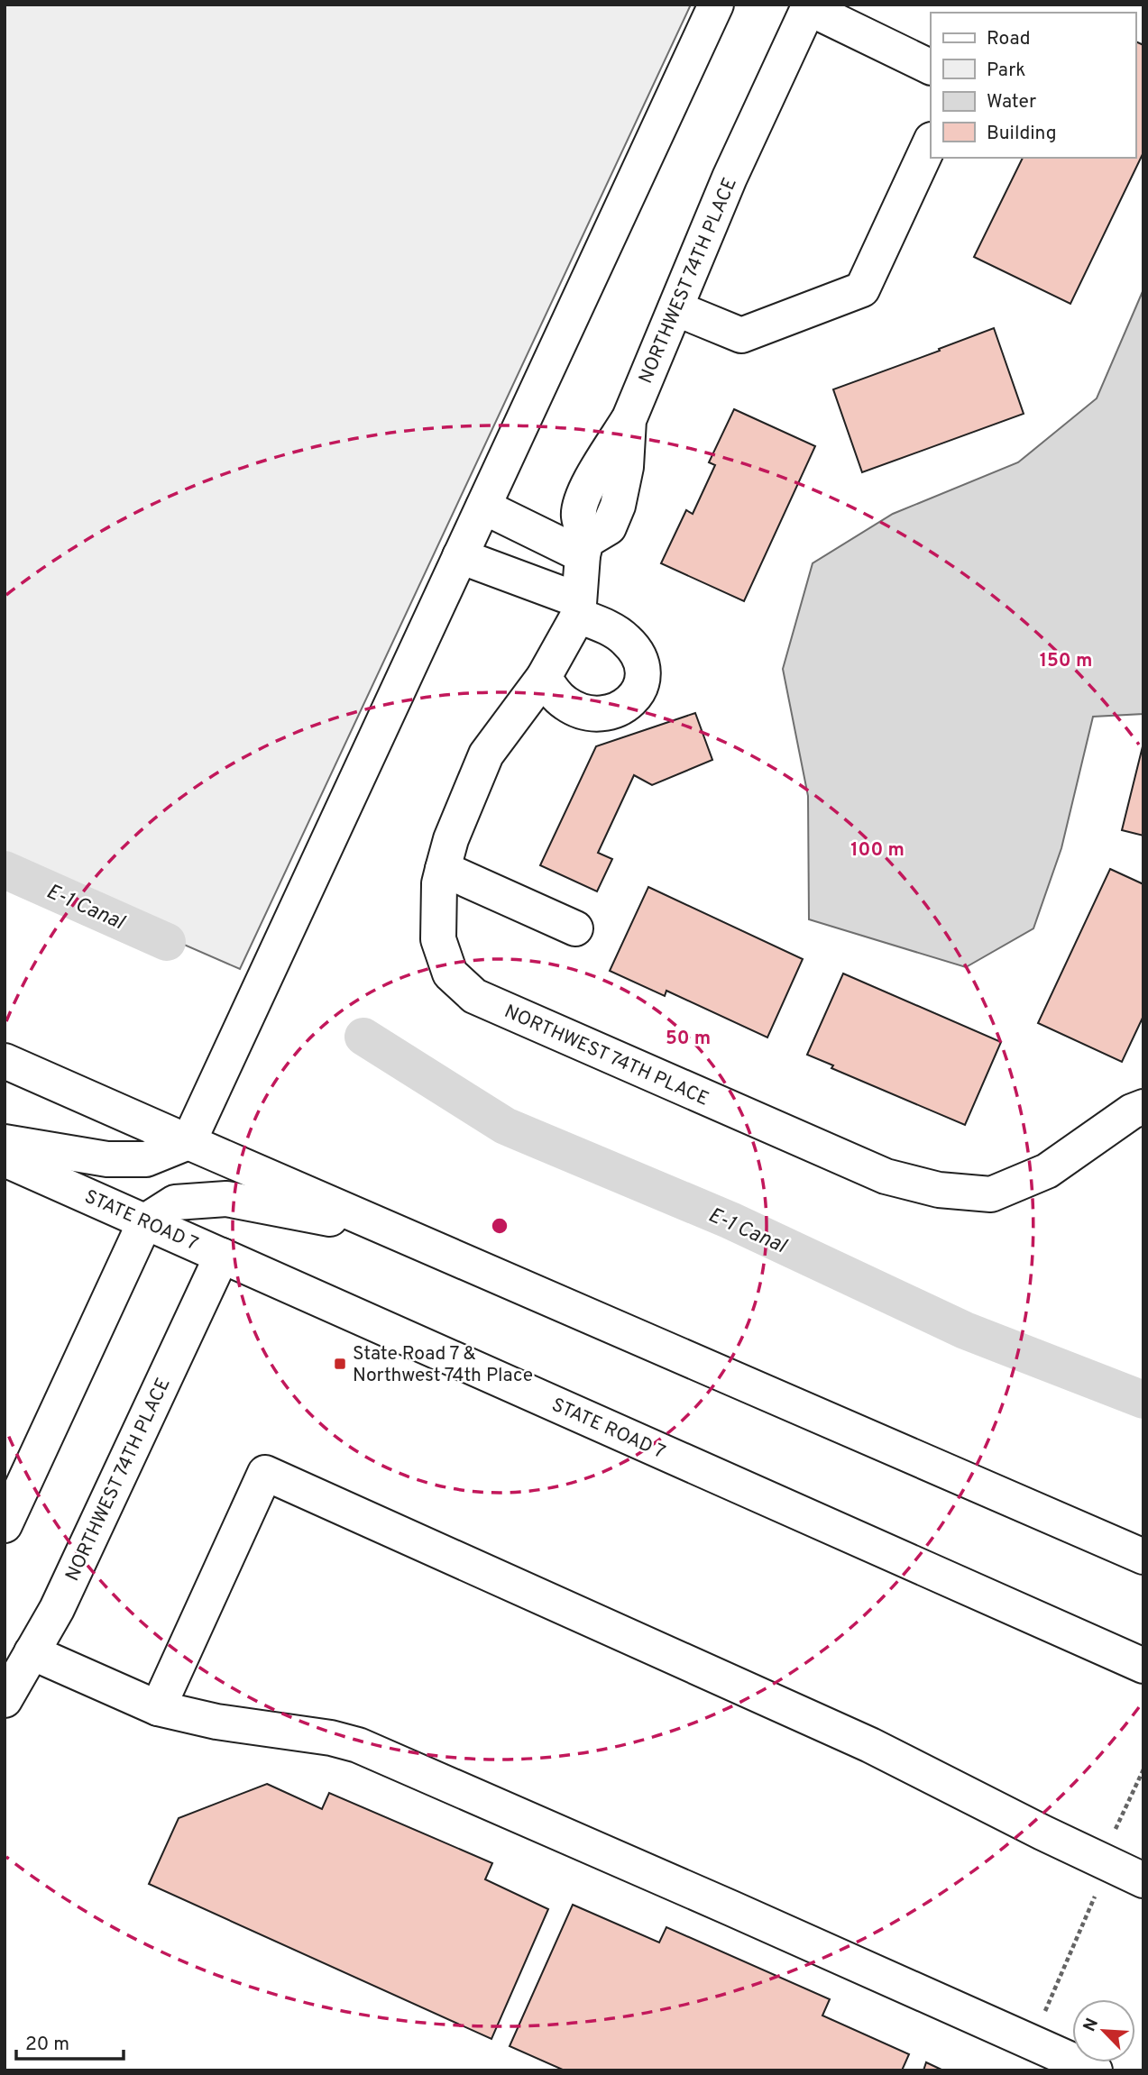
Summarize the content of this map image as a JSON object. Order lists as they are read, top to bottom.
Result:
{
  "streets": {
    "street": ["NORTHWEST 74TH PLACE", "STATE ROAD 7"]
  },
  "crossings": [
    ["NORTHWEST 74TH PLACE", "STATE ROAD 7"]
  ],
  "water": ["E-1 Canal"],
  "places": {
    "transit": ["State Road 7 & Northwest 74th Place"]
  },
  "legend": [
    "Road",
    "Park",
    "Water",
    "Building"
  ],
  "scale_bar": "20 m",
  "north": "top left",
  "rings": ["150 m", "100 m", "50 m"]
}
